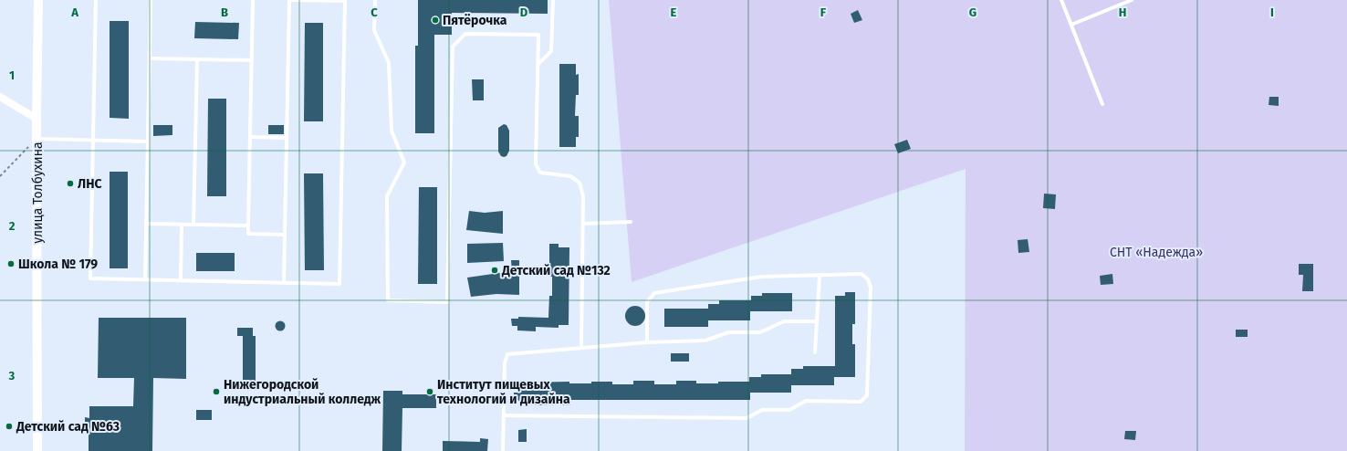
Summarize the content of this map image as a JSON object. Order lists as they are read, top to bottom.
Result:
{
  "streets": {
    "street": ["улица Толбухина"]
  },
  "parks": ["СНТ «Надежда»"],
  "places": [
    "Пятёрочка",
    "ЛНС",
    "Школа № 179",
    "Детский сад №132",
    "Нижегородской индустриальный колледж",
    "Институт пищевых технологий и дизайна",
    "Детский сад №63"
  ],
  "grid": {
    "columns": [
      "A",
      "B",
      "C",
      "D",
      "E",
      "F",
      "G",
      "H",
      "I"
    ],
    "rows": ["1", "2", "3"]
  }
}
